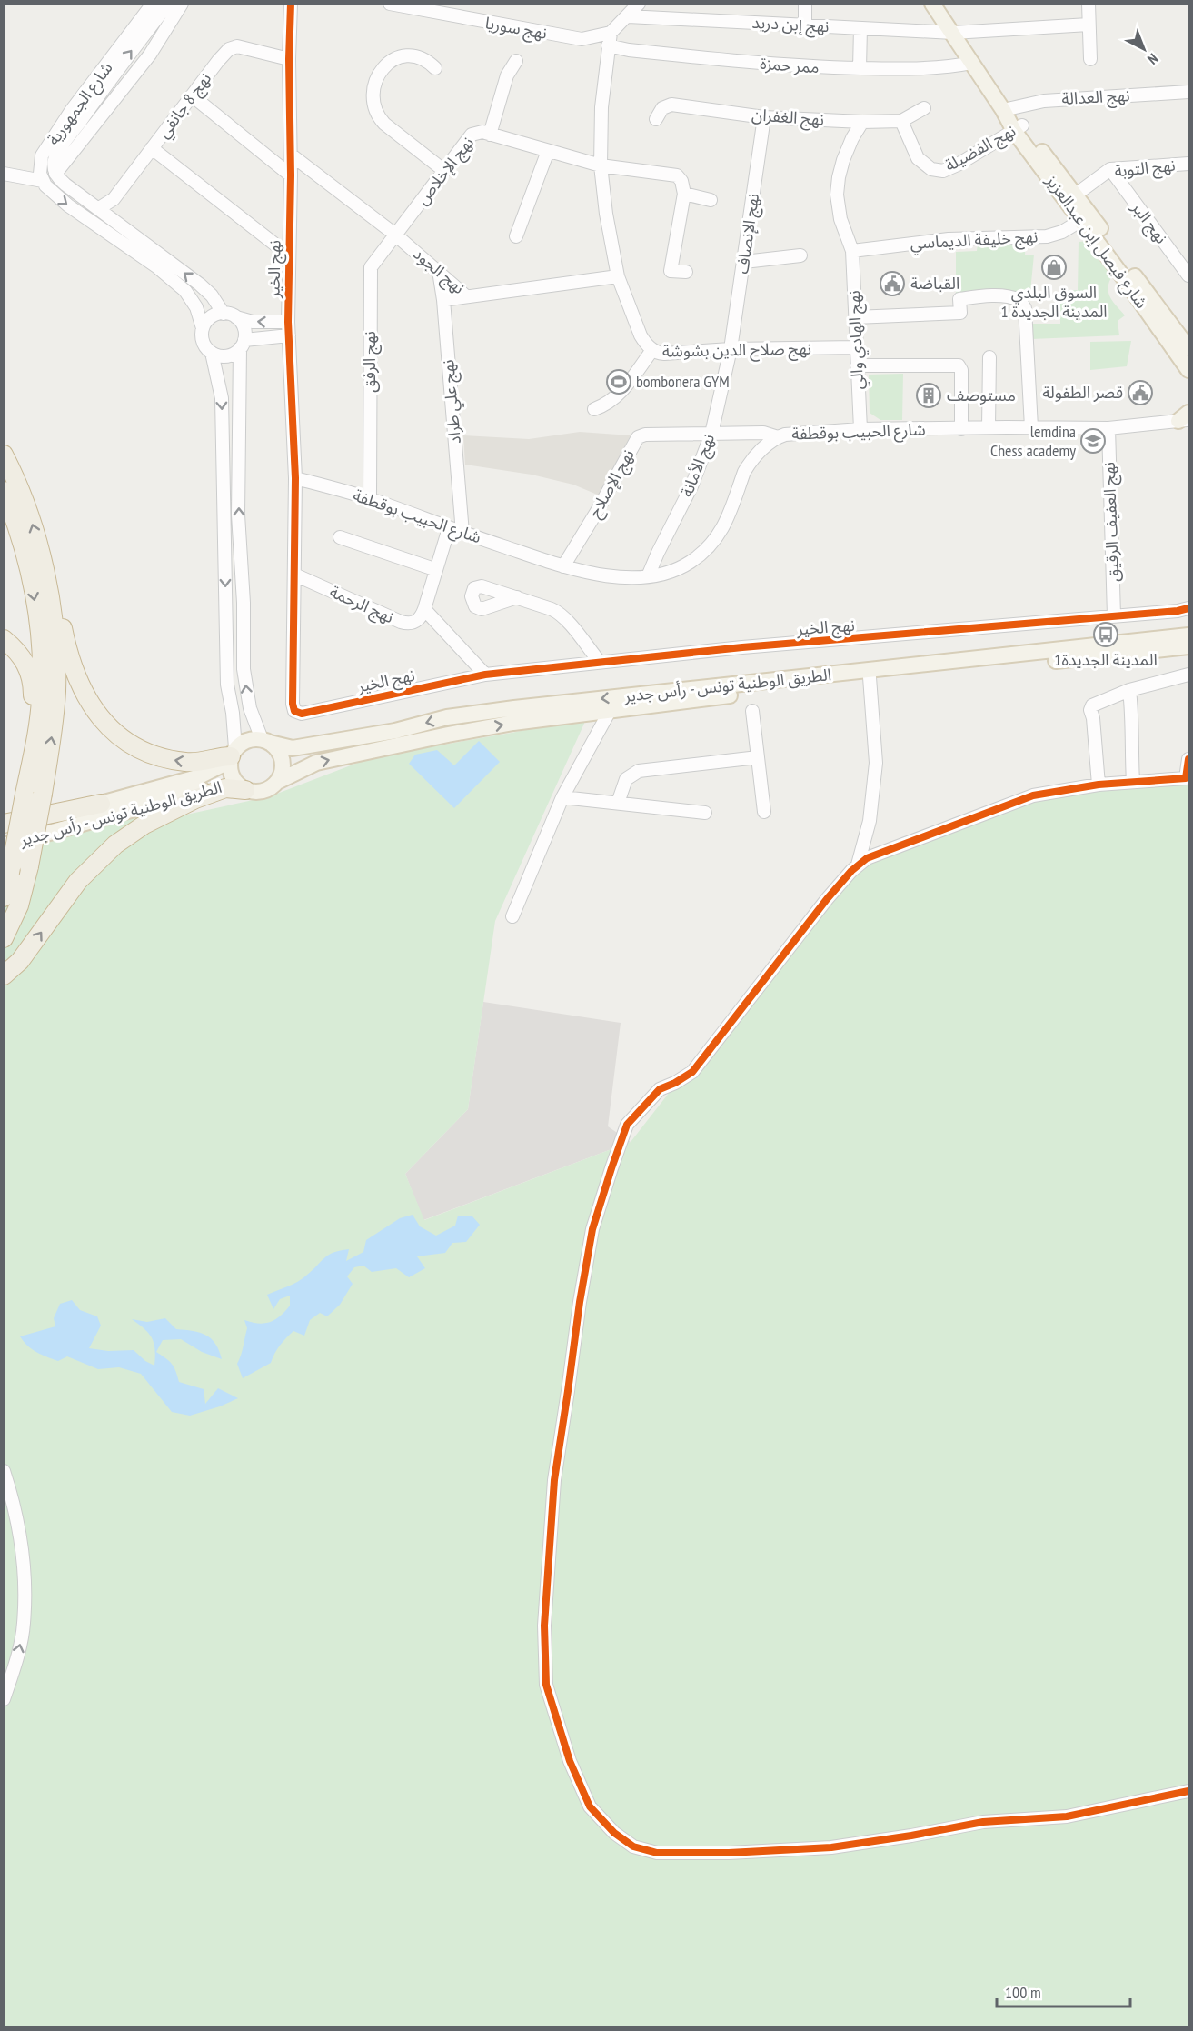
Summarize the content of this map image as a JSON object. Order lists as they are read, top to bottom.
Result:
{
  "streets": {
    "main road": ["شارع فيصل إبن عبدالعزيز", "الطريق الوطنية تونس - رأس جدير"],
    "street": [
      "نهج إبن دريد",
      "نهج سوريا",
      "ممر حمزة",
      "نهج العدالة",
      "شارع الجمهورية",
      "نهج 8 جانفي",
      "نهج الغفران",
      "نهج الفضيلة",
      "نهج التوبة",
      "نهج الإخلاص",
      "نهج البر",
      "نهج الإنصاف",
      "نهج خليفة الديماسي",
      "نهج الخير",
      "نهج الجود",
      "نهج الهادي والي",
      "نهج صلاح الدين بشوشة",
      "نهج الرفق",
      "نهج علي طراد",
      "شارع الحبيب بوقطفة",
      "نهج الأمانة",
      "نهج الإصلاح",
      "نهج العفيف الرقيق",
      "نهج الرحمة"
    ]
  },
  "crossings": [
    ["نهج إبن دريد", "شارع فيصل إبن عبدالعزيز"],
    ["نهج سوريا", "ممر حمزة"],
    ["نهج سوريا", "نهج صلاح الدين بشوشة"],
    ["ممر حمزة", "شارع فيصل إبن عبدالعزيز"],
    ["ممر حمزة", "نهج صلاح الدين بشوشة"],
    ["نهج العدالة", "شارع فيصل إبن عبدالعزيز"],
    ["نهج 8 جانفي", "نهج الخير"],
    ["نهج الغفران", "نهج الفضيلة"],
    ["نهج الغفران", "نهج الإنصاف"],
    ["نهج الغفران", "نهج الهادي والي"],
    ["نهج الفضيلة", "شارع فيصل إبن عبدالعزيز"],
    ["نهج التوبة", "نهج البر"],
    ["نهج التوبة", "شارع فيصل إبن عبدالعزيز"],
    ["نهج الإخلاص", "نهج الجود"],
    ["نهج الإخلاص", "نهج صلاح الدين بشوشة"],
    ["نهج الإخلاص", "نهج الرفق"],
    ["نهج الإنصاف", "نهج صلاح الدين بشوشة"],
    ["نهج الإنصاف", "نهج الأمانة"],
    ["نهج خليفة الديماسي", "شارع فيصل إبن عبدالعزيز"],
    ["نهج خليفة الديماسي", "نهج الهادي والي"],
    ["نهج الخير", "نهج الجود"],
    ["نهج الخير", "شارع الحبيب بوقطفة"],
    ["نهج الخير", "نهج العفيف الرقيق"],
    ["نهج الخير", "نهج الرحمة"],
    ["نهج الجود", "نهج صلاح الدين بشوشة"],
    ["نهج الجود", "نهج الرفق"],
    ["نهج الجود", "نهج علي طراد"],
    ["نهج الهادي والي", "نهج صلاح الدين بشوشة"],
    ["نهج الهادي والي", "شارع الحبيب بوقطفة"],
    ["نهج صلاح الدين بشوشة", "نهج الأمانة"],
    ["نهج الرفق", "شارع الحبيب بوقطفة"],
    ["نهج علي طراد", "شارع الحبيب بوقطفة"],
    ["شارع الحبيب بوقطفة", "نهج الأمانة"],
    ["شارع الحبيب بوقطفة", "نهج الإصلاح"],
    ["شارع الحبيب بوقطفة", "نهج العفيف الرقيق"],
    ["نهج الأمانة", "نهج الإصلاح"]
  ],
  "places": {
    "shop": ["السوق البلدي المدينة الجديدة 1"],
    "public building": ["القباضة", "قصر الطفولة"],
    "sports": ["bombonera GYM"],
    "building": ["مستوصف"],
    "school or university": ["lemdina Chess academy"],
    "bus stop": ["المدينة الجديدة1"]
  },
  "scale_bar": "100 m",
  "north": "bottom right"
}
